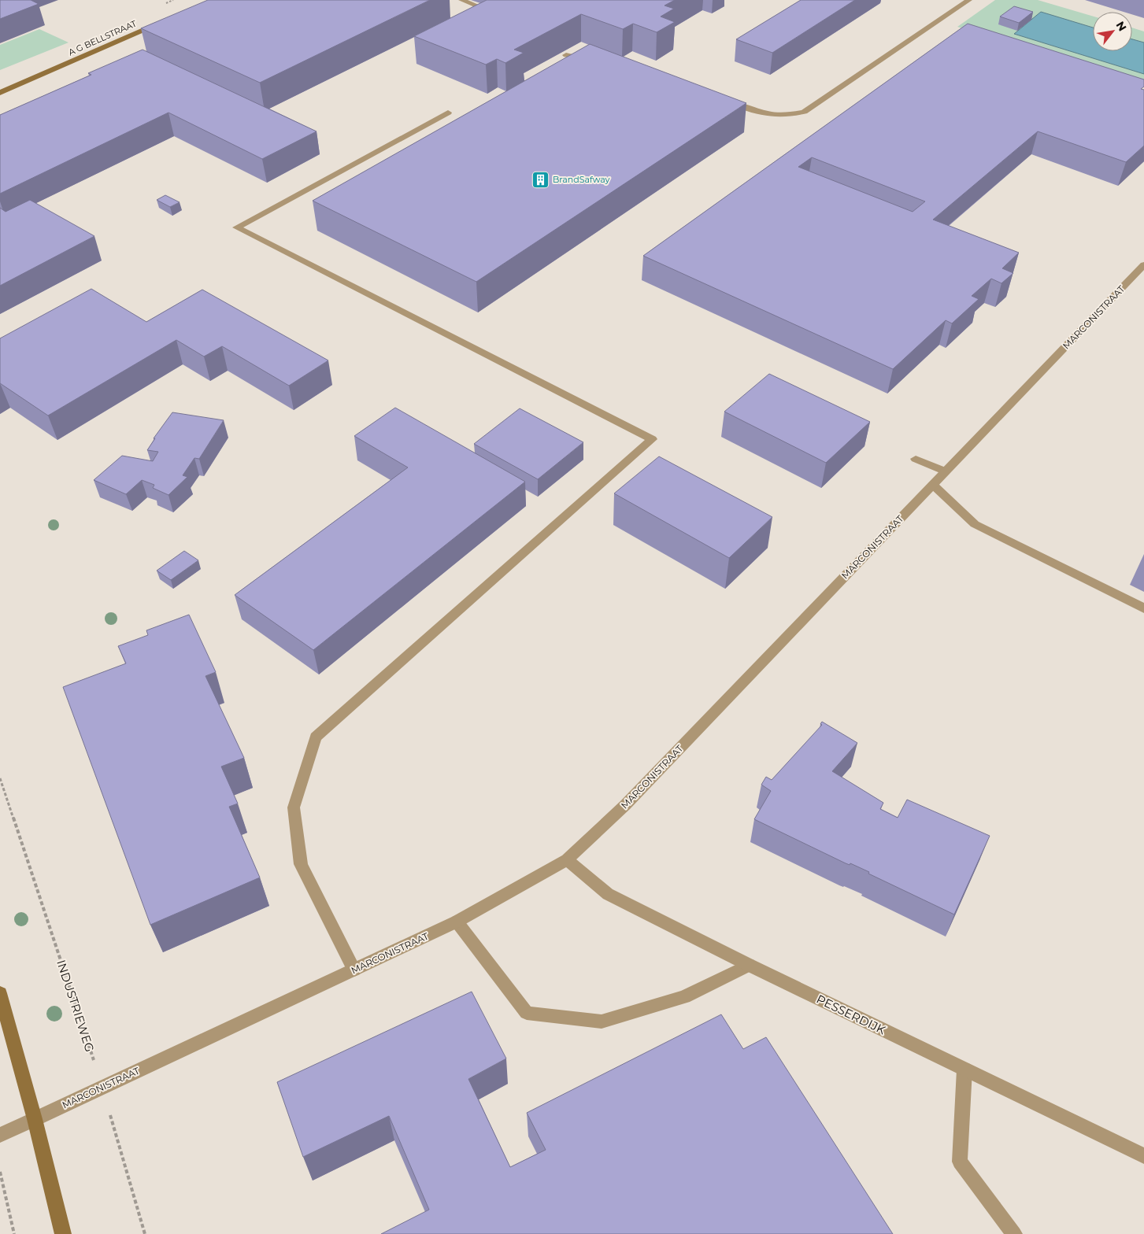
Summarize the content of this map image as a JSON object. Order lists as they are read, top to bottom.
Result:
{
  "streets": {
    "street": ["A G BELLSTRAAT", "MARCONISTRAAT", "PESSERDIJK"],
    "path": ["INDUSTRIEWEG"]
  },
  "crossings": [
    ["MARCONISTRAAT", "INDUSTRIEWEG"],
    ["MARCONISTRAAT", "PESSERDIJK"]
  ],
  "places": {
    "building": ["BrandSafway"]
  },
  "north": "top right"
}
